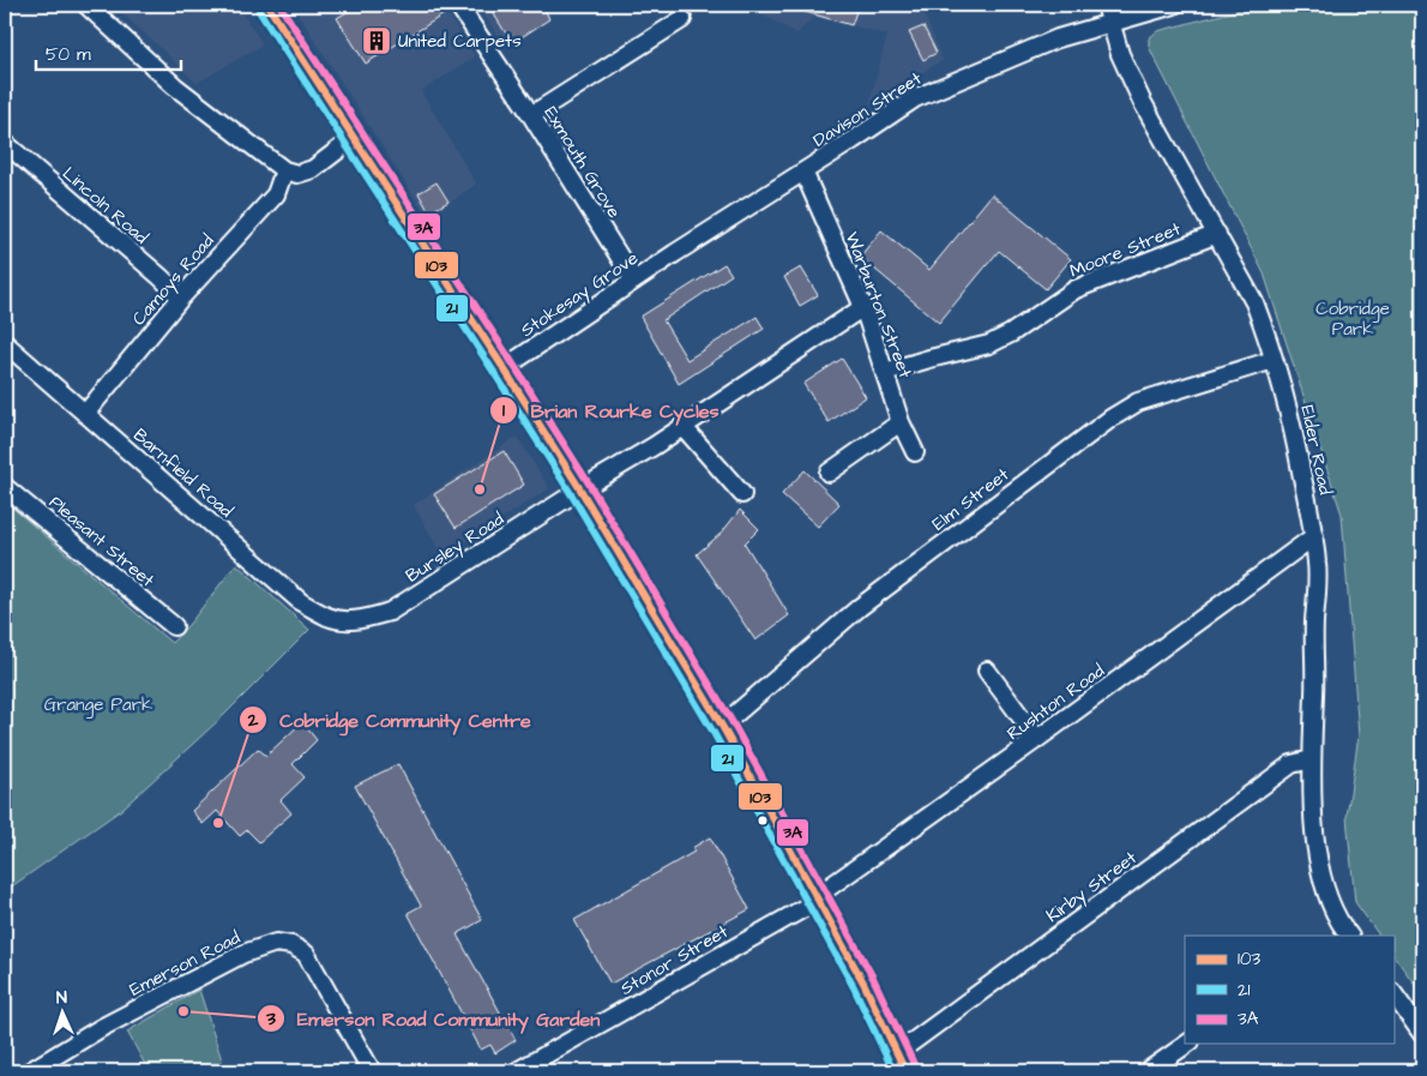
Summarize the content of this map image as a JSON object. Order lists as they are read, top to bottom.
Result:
{
  "streets": {
    "street": [
      "Davison Street",
      "Exmouth Grove",
      "Lincoln Road",
      "Moore Street",
      "Camoys Road",
      "Stokesay Grove",
      "Warburton Street",
      "Elder Road",
      "Barnfield Road",
      "Elm Street",
      "Pleasant Street",
      "Bursley Road",
      "Rushton Road",
      "Kirby Street",
      "Stonor Street",
      "Emerson Road"
    ]
  },
  "crossings": [
    ["Davison Street", "Stokesay Grove"],
    ["Davison Street", "Warburton Street"],
    ["Davison Street", "Elder Road"],
    ["Exmouth Grove", "Stokesay Grove"],
    ["Lincoln Road", "Camoys Road"],
    ["Moore Street", "Warburton Street"],
    ["Moore Street", "Elder Road"],
    ["Camoys Road", "Barnfield Road"],
    ["Warburton Street", "Bursley Road"],
    ["Elder Road", "Elm Street"],
    ["Elder Road", "Rushton Road"],
    ["Elder Road", "Kirby Street"],
    ["Barnfield Road", "Bursley Road"],
    ["Rushton Road", "Stonor Street"]
  ],
  "parks": ["Cobridge Park", "Grange Park"],
  "places": {
    "building": ["United Carpets"],
    "other": ["Brian Rourke Cycles", "Cobridge Community Centre", "Emerson Road Community Garden"]
  },
  "lines": ["transit line 103", "transit line 3A", "transit line 21"],
  "legend": ["103", "21", "3A"],
  "scale_bar": "50 m",
  "north": "top"
}
